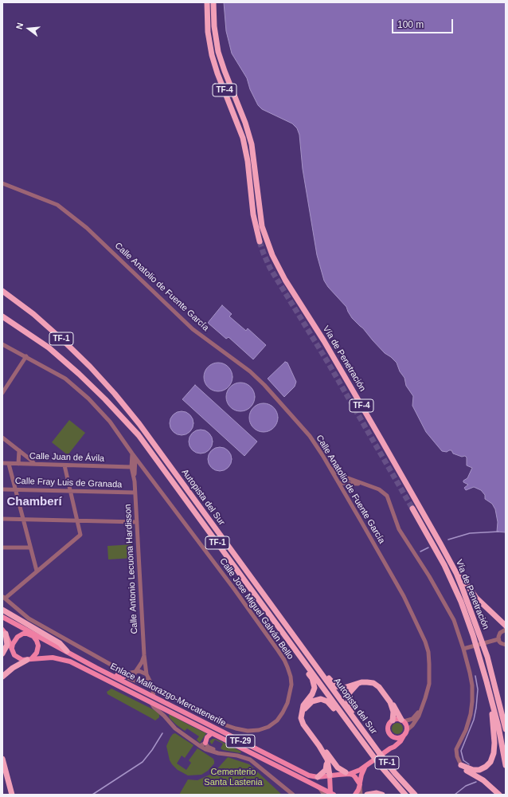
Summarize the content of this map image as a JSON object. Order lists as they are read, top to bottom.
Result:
{
  "streets": {
    "highway": [
      "TF-4",
      "TF-1",
      "Vía de Penetración",
      "Autopista del Sur"
    ],
    "main road": ["Enlace Mallorazgo-Mercatenerife", "TF-29"],
    "street": [
      "Calle Anatolio de Fuente García",
      "Calle Juan de Ávila",
      "Calle Fray Luis de Granada",
      "Calle Antonio Lecuona Hardisson",
      "Calle Jose Miguel Galván Bello"
    ]
  },
  "crossings": [
    ["Calle Juan de Ávila", "Calle Antonio Lecuona Hardisson"],
    ["Calle Fray Luis de Granada", "Calle Antonio Lecuona Hardisson"],
    ["Calle Antonio Lecuona Hardisson", "Calle Jose Miguel Galván Bello"],
    ["Calle Antonio Lecuona Hardisson", "Enlace Mallorazgo-Mercatenerife"],
    ["Enlace Mallorazgo-Mercatenerife", "TF-29"]
  ],
  "districts": ["Chamberí"],
  "parks": ["Cementerio Santa Lastenia"],
  "scale_bar": "100 m",
  "north": "left"
}
